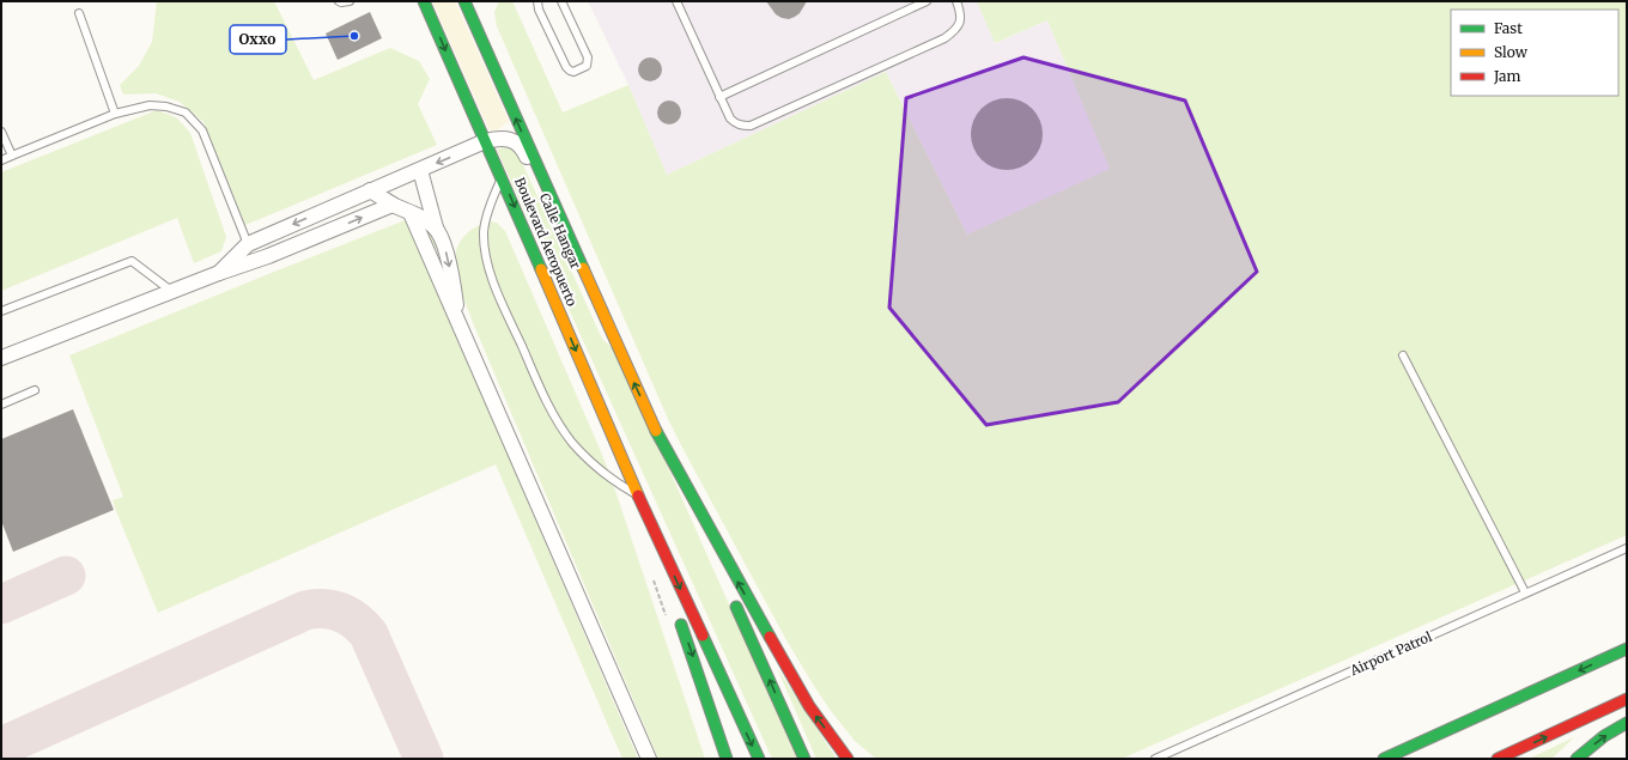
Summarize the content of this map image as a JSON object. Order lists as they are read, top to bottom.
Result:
{
  "streets": {
    "main road": ["Boulevard Aeropuerto"],
    "street": ["Calle Hangar"],
    "lane": ["Airport Patrol"]
  },
  "crossings": [
    ["Calle Hangar", "Boulevard Aeropuerto"]
  ],
  "places": ["Oxxo"],
  "legend": ["Fast", "Slow", "Jam"]
}
